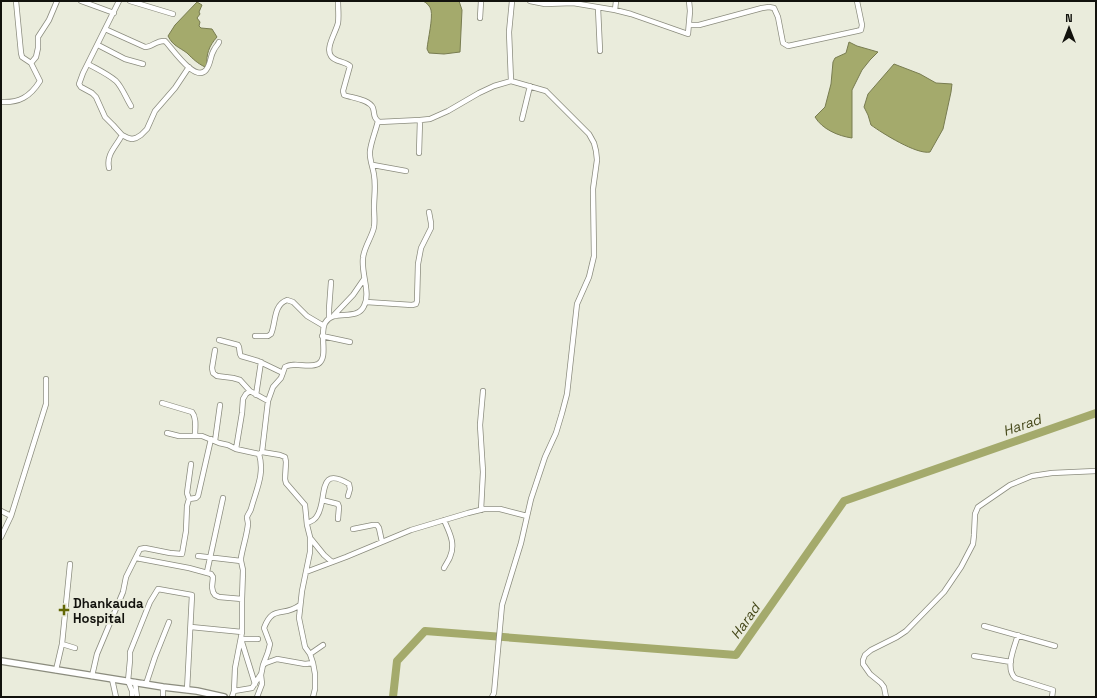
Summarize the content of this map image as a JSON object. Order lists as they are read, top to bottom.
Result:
{
  "water": ["Harad"],
  "places": {
    "health": ["Dhankauda Hospital"]
  },
  "north": "top"
}
